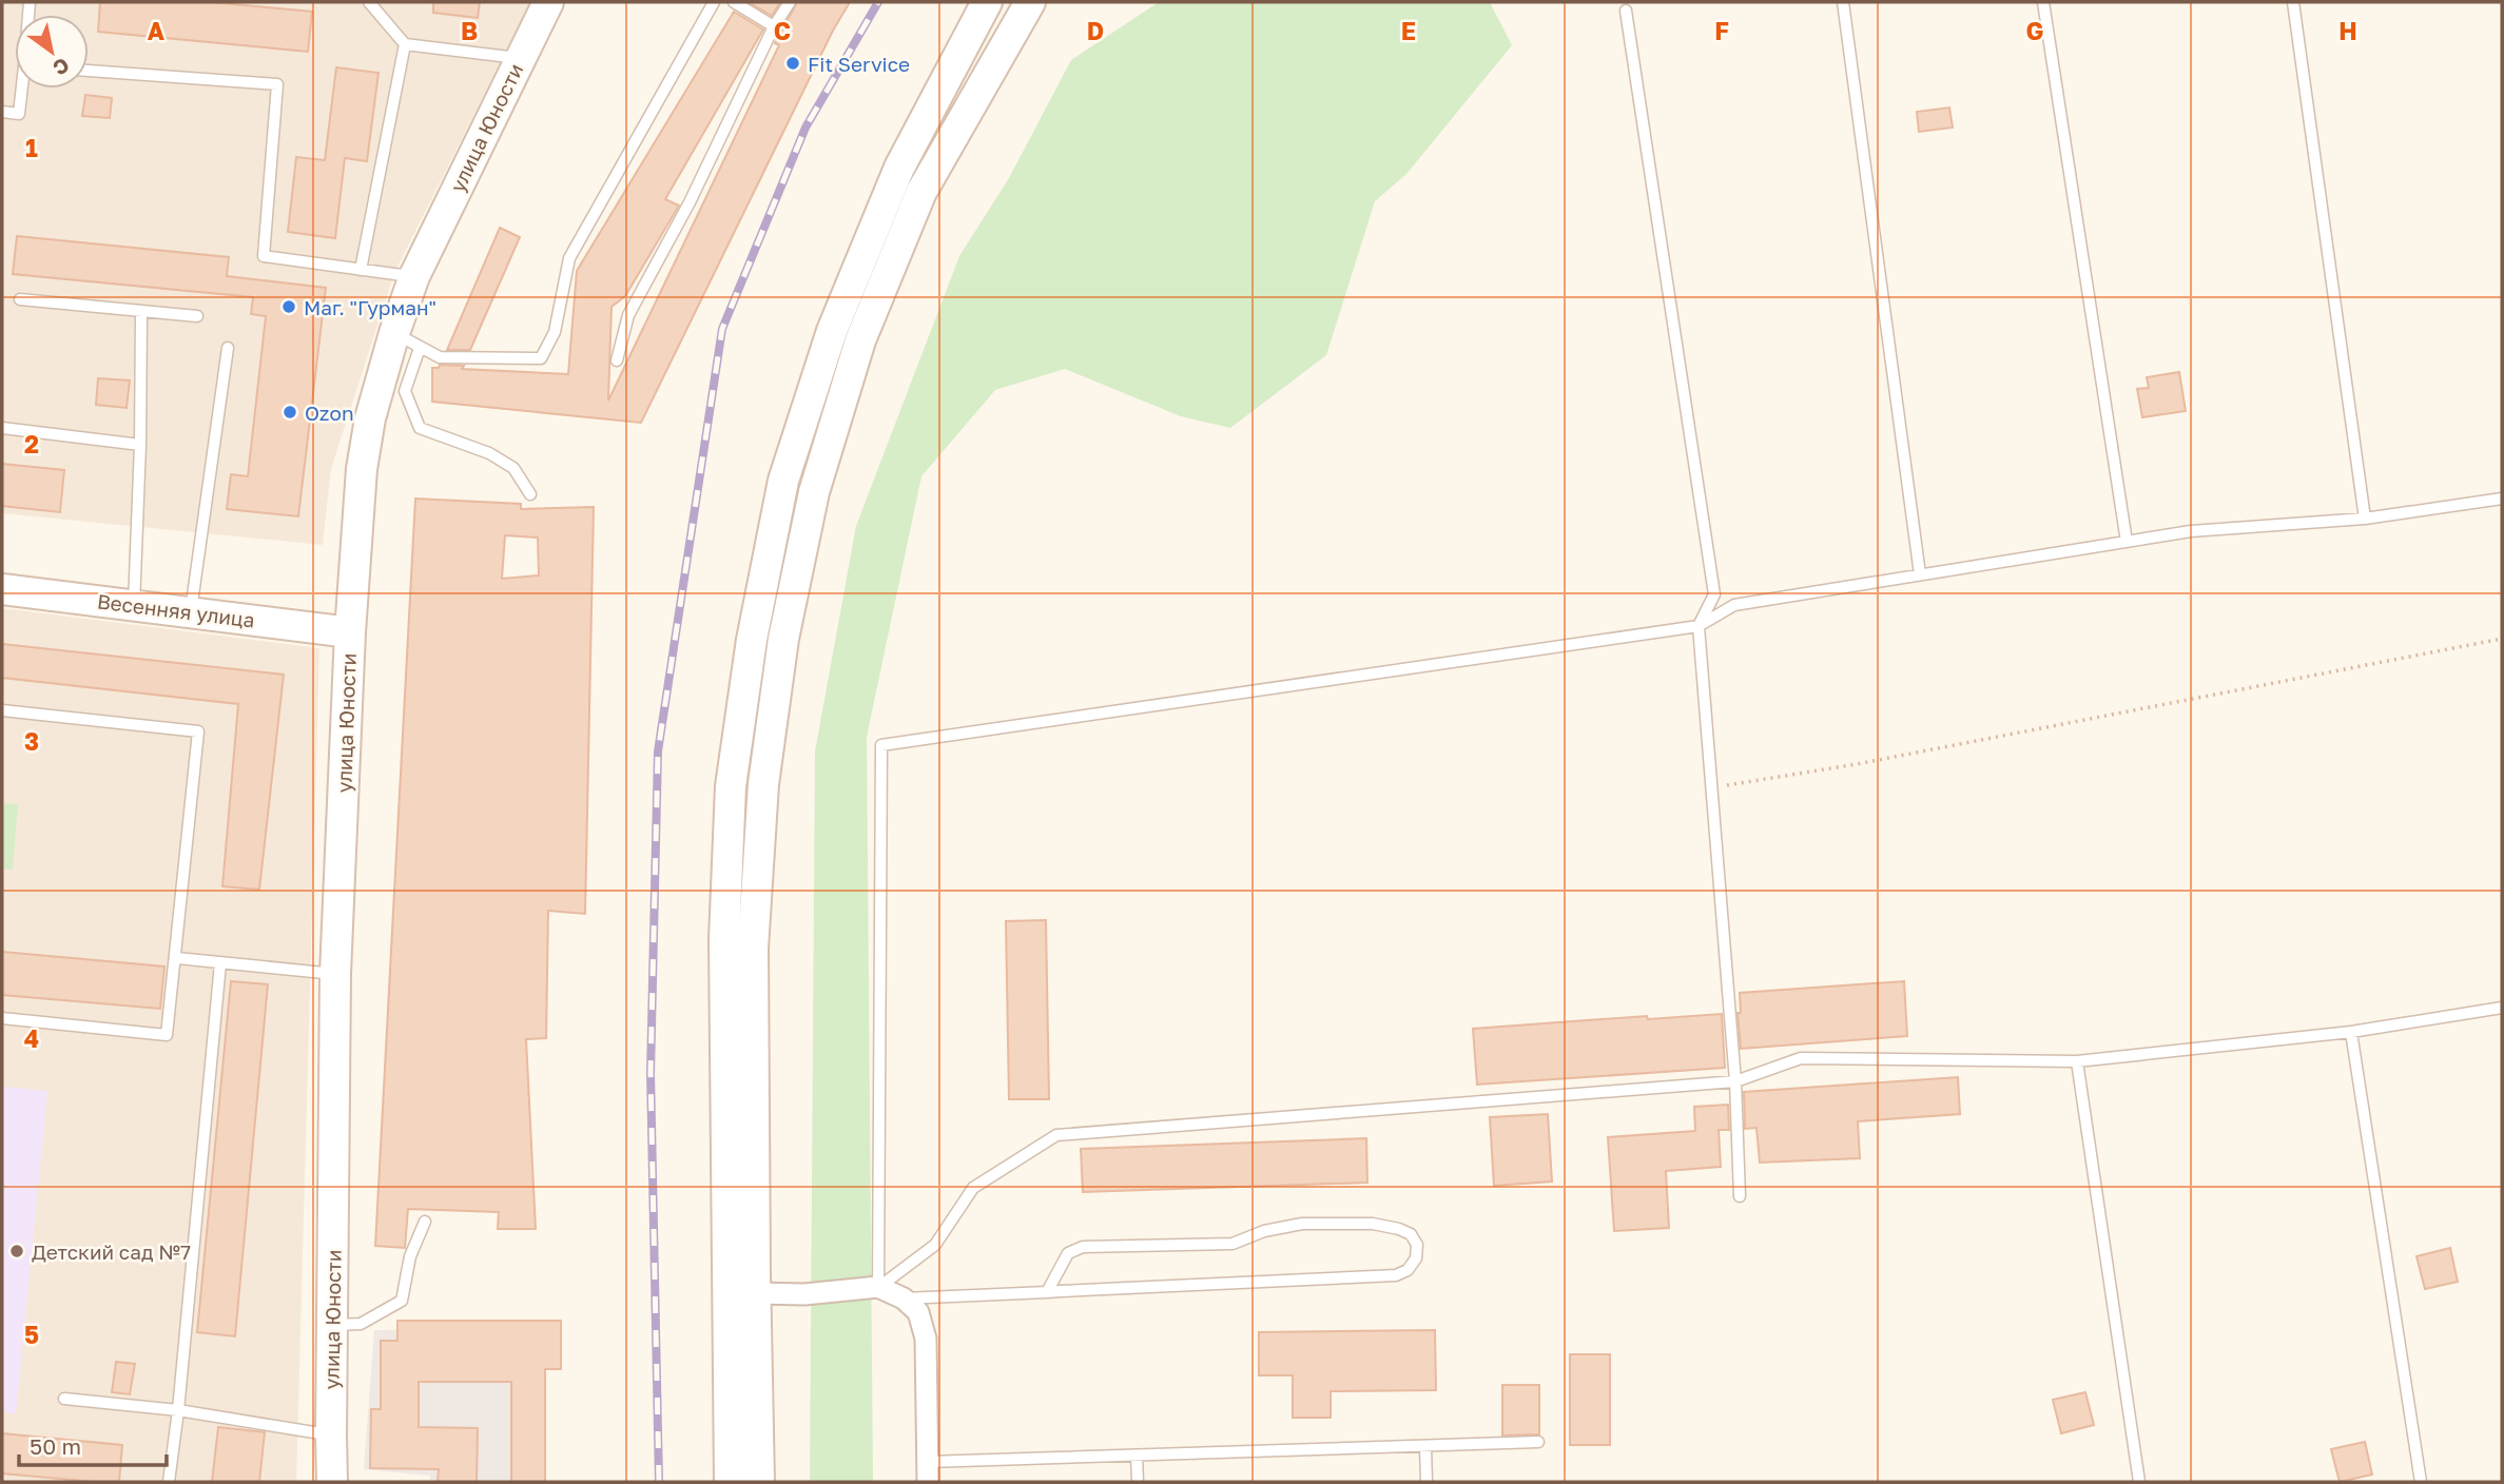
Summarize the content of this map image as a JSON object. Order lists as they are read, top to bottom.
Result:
{
  "streets": {
    "main road": ["улица Юности", "Весенняя улица"]
  },
  "crossings": [
    ["улица Юности", "Весенняя улица"]
  ],
  "places": [
    "Fit Service",
    "Маг. \"Гурман\"",
    "Ozon",
    "Детский сад №7"
  ],
  "scale_bar": "50 m",
  "north": "bottom right",
  "grid": {
    "columns": [
      "A",
      "B",
      "C",
      "D",
      "E",
      "F",
      "G",
      "H"
    ],
    "rows": [
      "1",
      "2",
      "3",
      "4",
      "5"
    ]
  }
}
